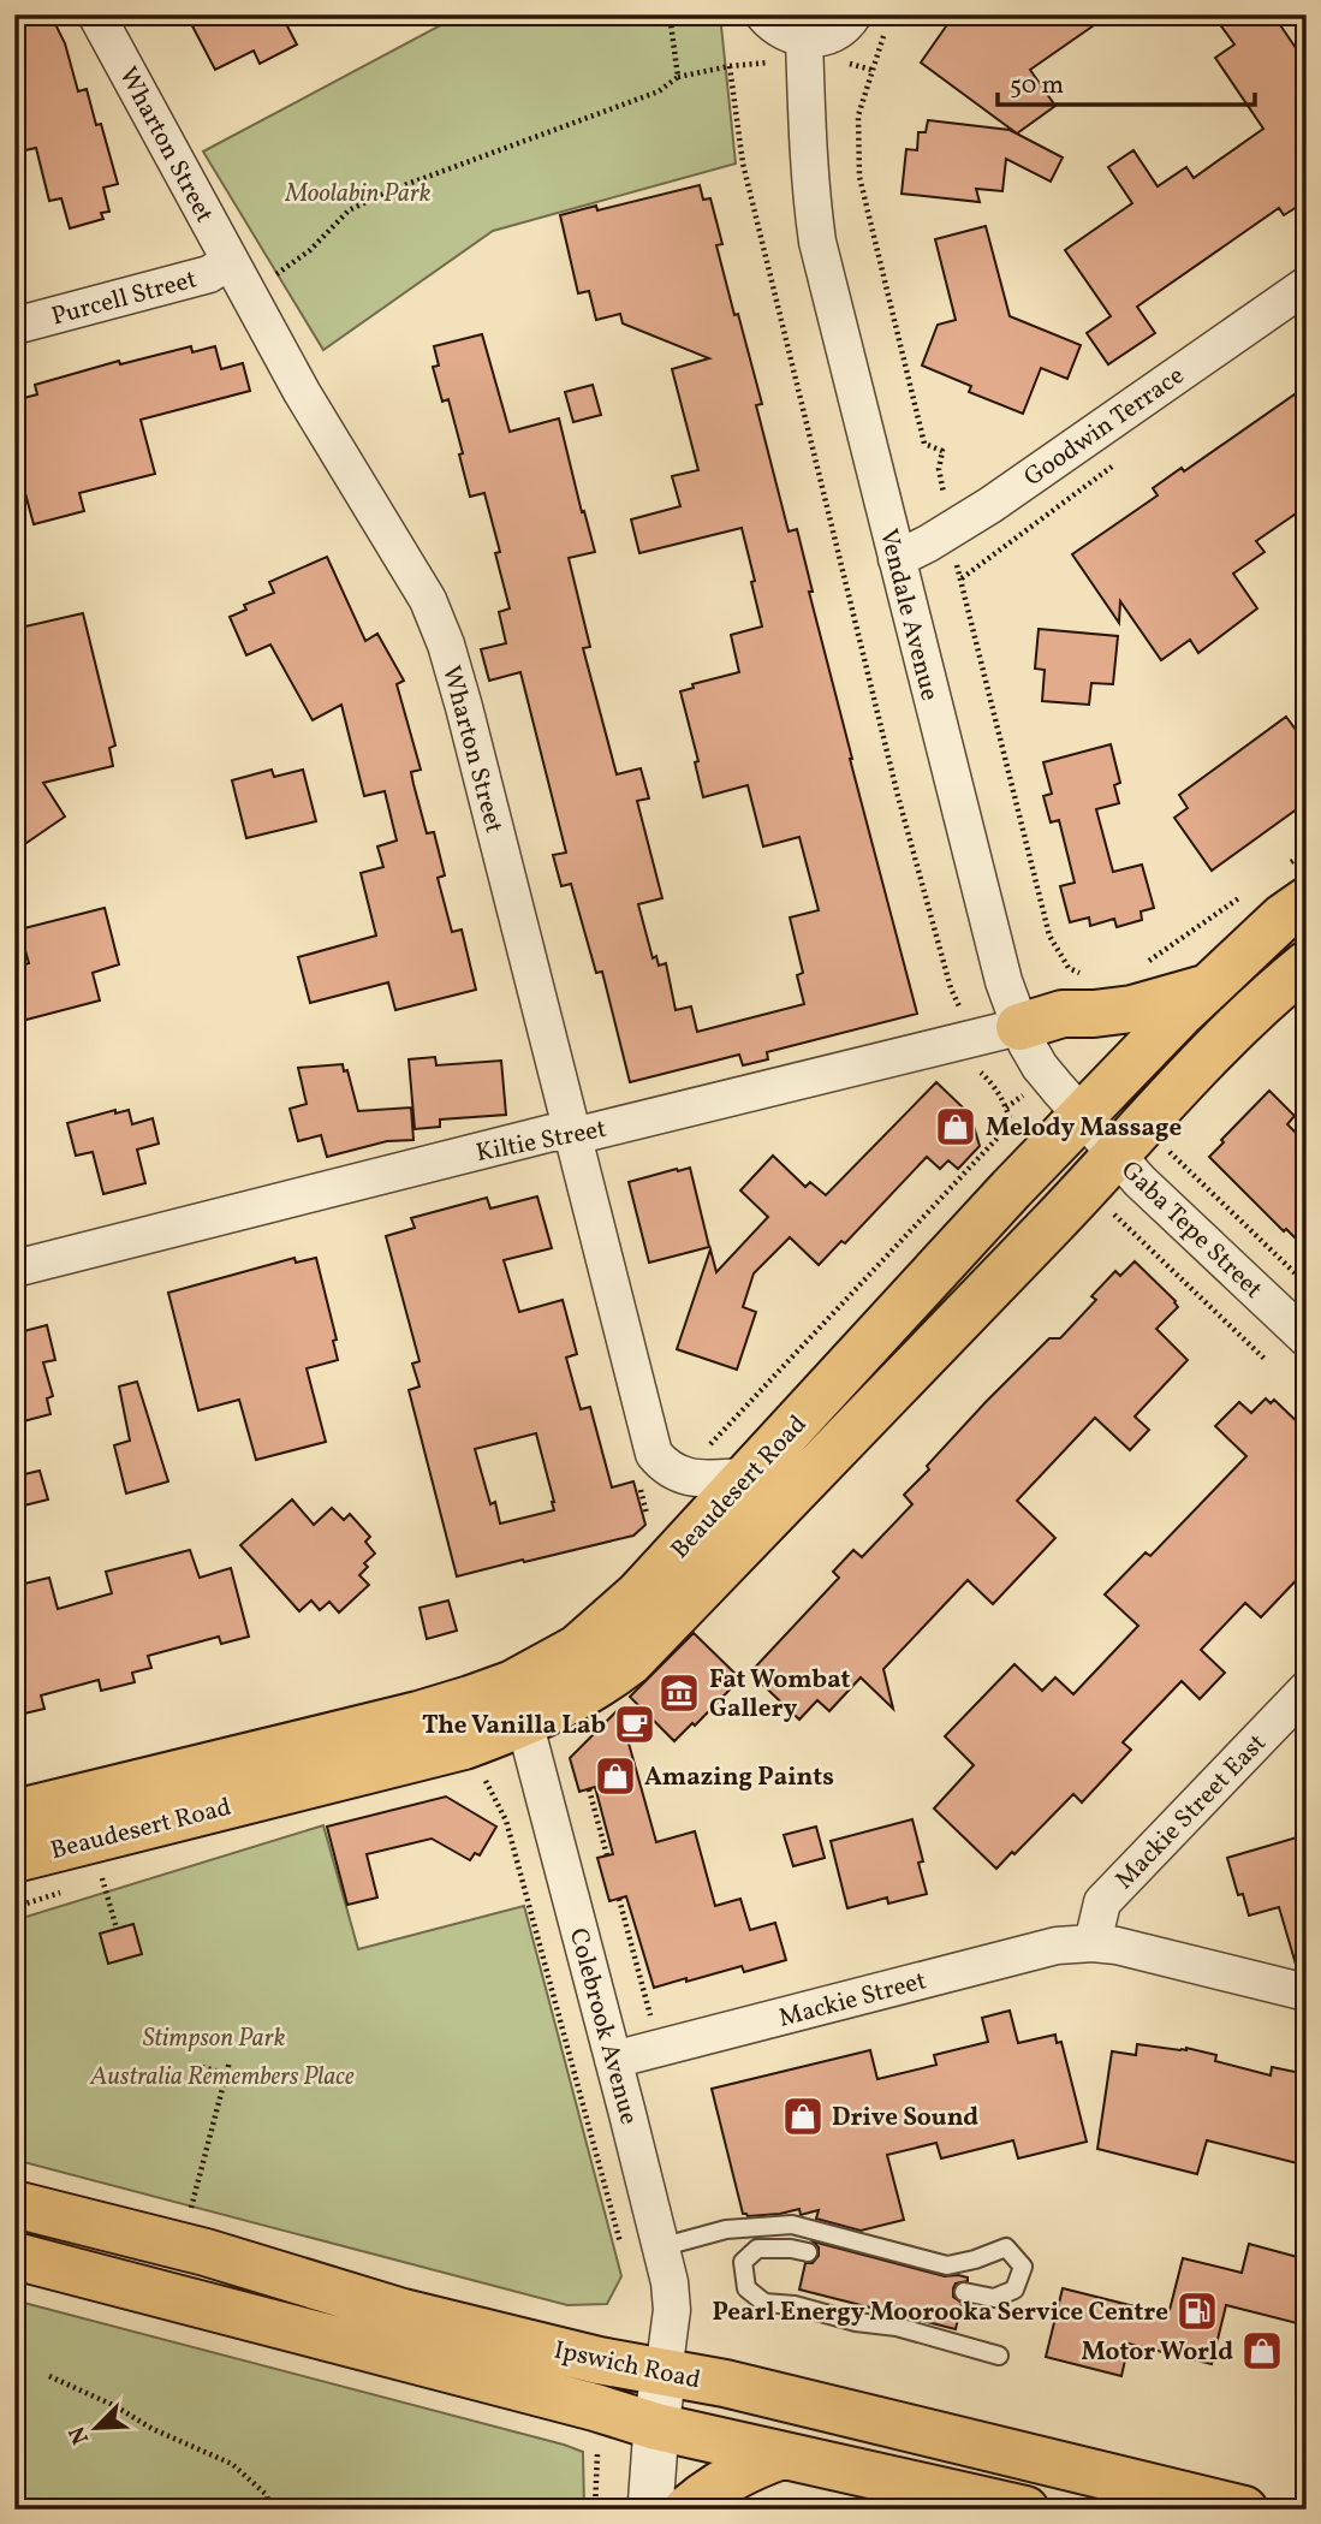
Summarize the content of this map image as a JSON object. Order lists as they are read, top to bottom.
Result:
{
  "streets": {
    "highway": ["Beaudesert Road", "Ipswich Road"],
    "street": [
      "Wharton Street",
      "Purcell Street",
      "Goodwin Terrace",
      "Vendale Avenue",
      "Kiltie Street",
      "Gaba Tepe Street",
      "Mackie Street East",
      "Mackie Street",
      "Colebrook Avenue"
    ]
  },
  "crossings": [
    ["Wharton Street", "Purcell Street"],
    ["Wharton Street", "Kiltie Street"],
    ["Wharton Street", "Beaudesert Road"],
    ["Goodwin Terrace", "Vendale Avenue"],
    ["Vendale Avenue", "Kiltie Street"],
    ["Vendale Avenue", "Gaba Tepe Street"],
    ["Vendale Avenue", "Beaudesert Road"],
    ["Gaba Tepe Street", "Beaudesert Road"],
    ["Beaudesert Road", "Colebrook Avenue"],
    ["Mackie Street East", "Mackie Street"],
    ["Mackie Street", "Colebrook Avenue"],
    ["Colebrook Avenue", "Ipswich Road"]
  ],
  "parks": ["Moolabin Park", "Stimpson Park", "Australia Remembers Place"],
  "places": {
    "shop": [
      "Melody Massage",
      "Amazing Paints",
      "Drive Sound",
      "Motor World"
    ],
    "museum": ["Fat Wombat Gallery"],
    "cafe": ["The Vanilla Lab"],
    "fuel station": ["Pearl Energy Moorooka Service Centre"]
  },
  "scale_bar": "50 m",
  "north": "bottom left"
}
